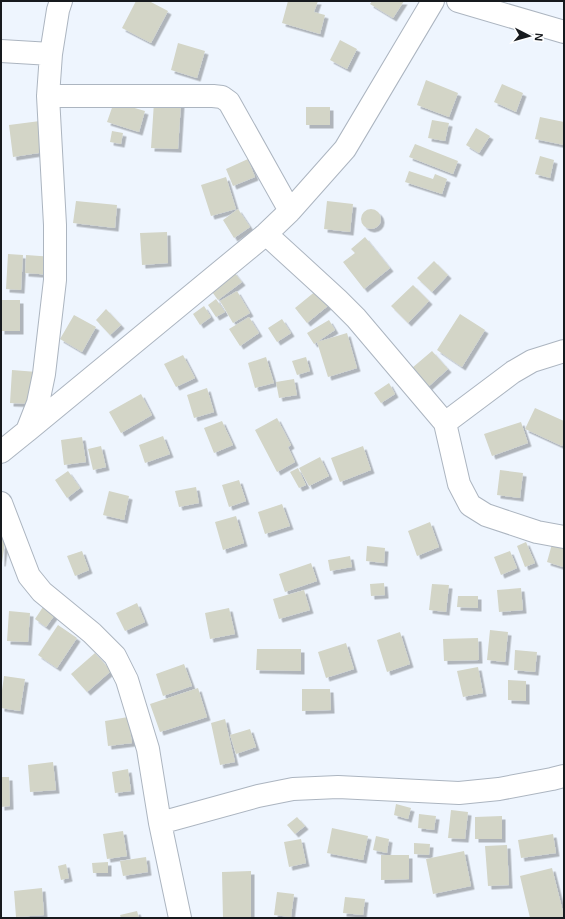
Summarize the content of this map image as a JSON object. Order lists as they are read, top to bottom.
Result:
{
  "north": "right"
}
